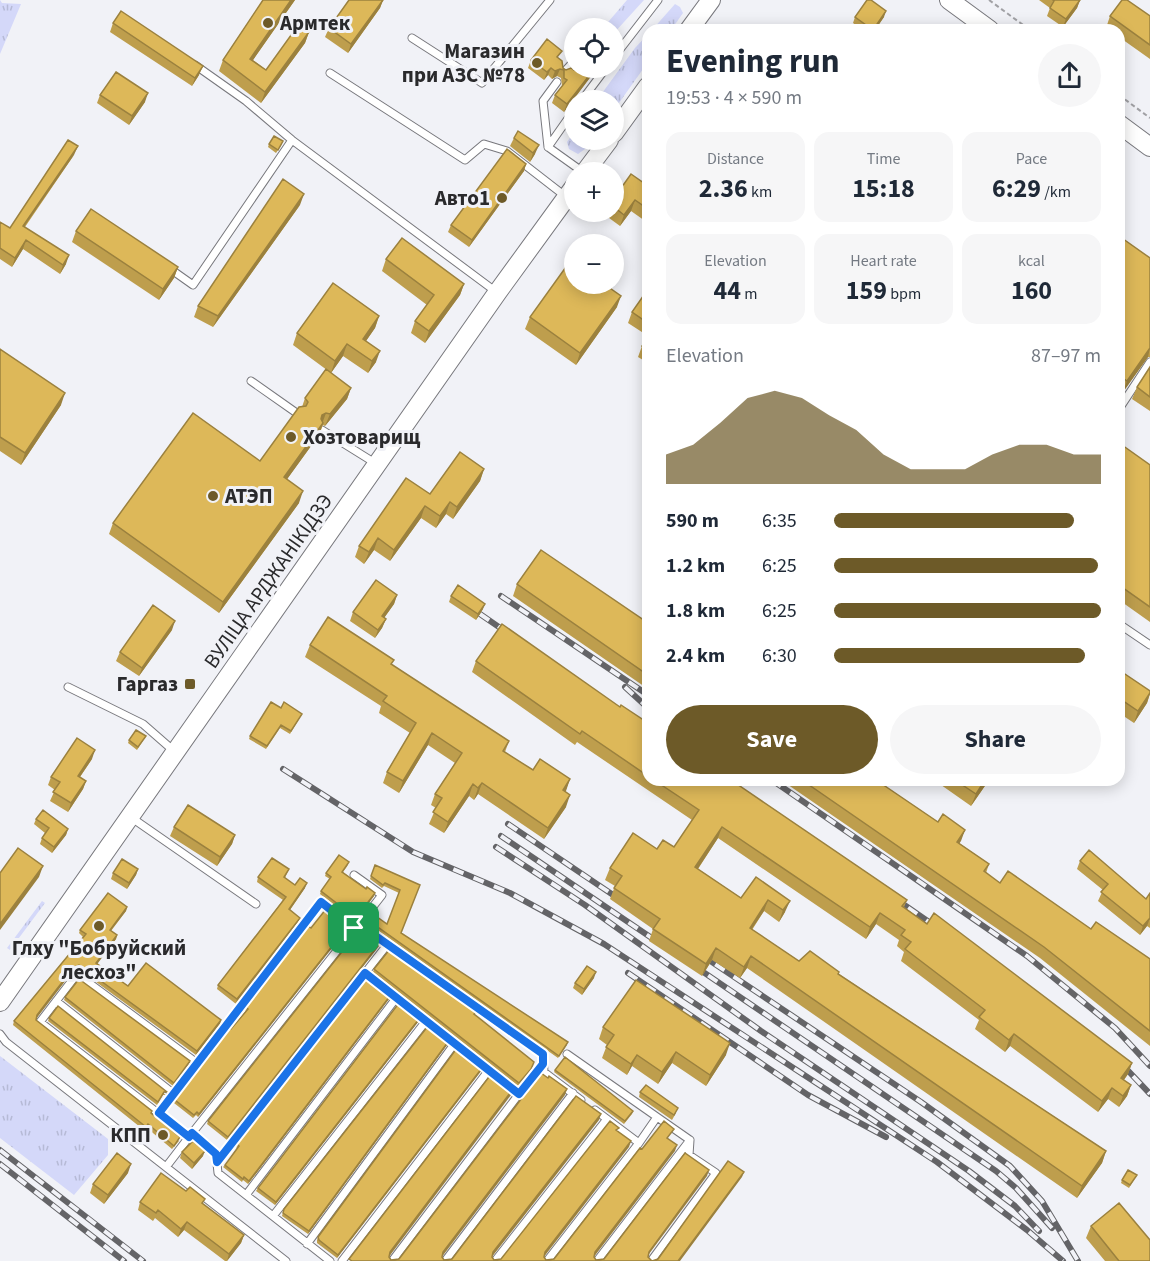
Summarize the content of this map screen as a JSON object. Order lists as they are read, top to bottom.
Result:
{
  "streets": {
    "main road": ["ВУЛІЦА АРДЖАНІКІДЗЭ"]
  },
  "places": {
    "other": [
      "Армтек",
      "Магазин при АЗС №78",
      "Авто1",
      "Хозтоварищ",
      "АТЭП",
      "Глху \"Бобруйский лесхоз\"",
      "КПП"
    ],
    "transit": ["Гаргаз"]
  },
  "page": {
    "map_buttons": ["+", "−"],
    "heading": ["Evening run", "19:53 · 4 × 590 m"],
    "stats": [
      ["Distance", "2.36 km"],
      ["Time", "15:18"],
      ["Pace", "6:29 /km"],
      ["Elevation", "44 m"],
      ["Heart rate", "159 bpm"],
      ["kcal", "160"]
    ],
    "chart": ["Elevation", "87–97 m"],
    "list": [
      {
        "name": "590 m",
        "note": "6:35"
      },
      {
        "name": "1.2 km",
        "note": "6:25"
      },
      {
        "name": "1.8 km",
        "note": "6:25"
      },
      {
        "name": "2.4 km",
        "note": "6:30"
      }
    ],
    "buttons": ["Save", "Share"]
  }
}
